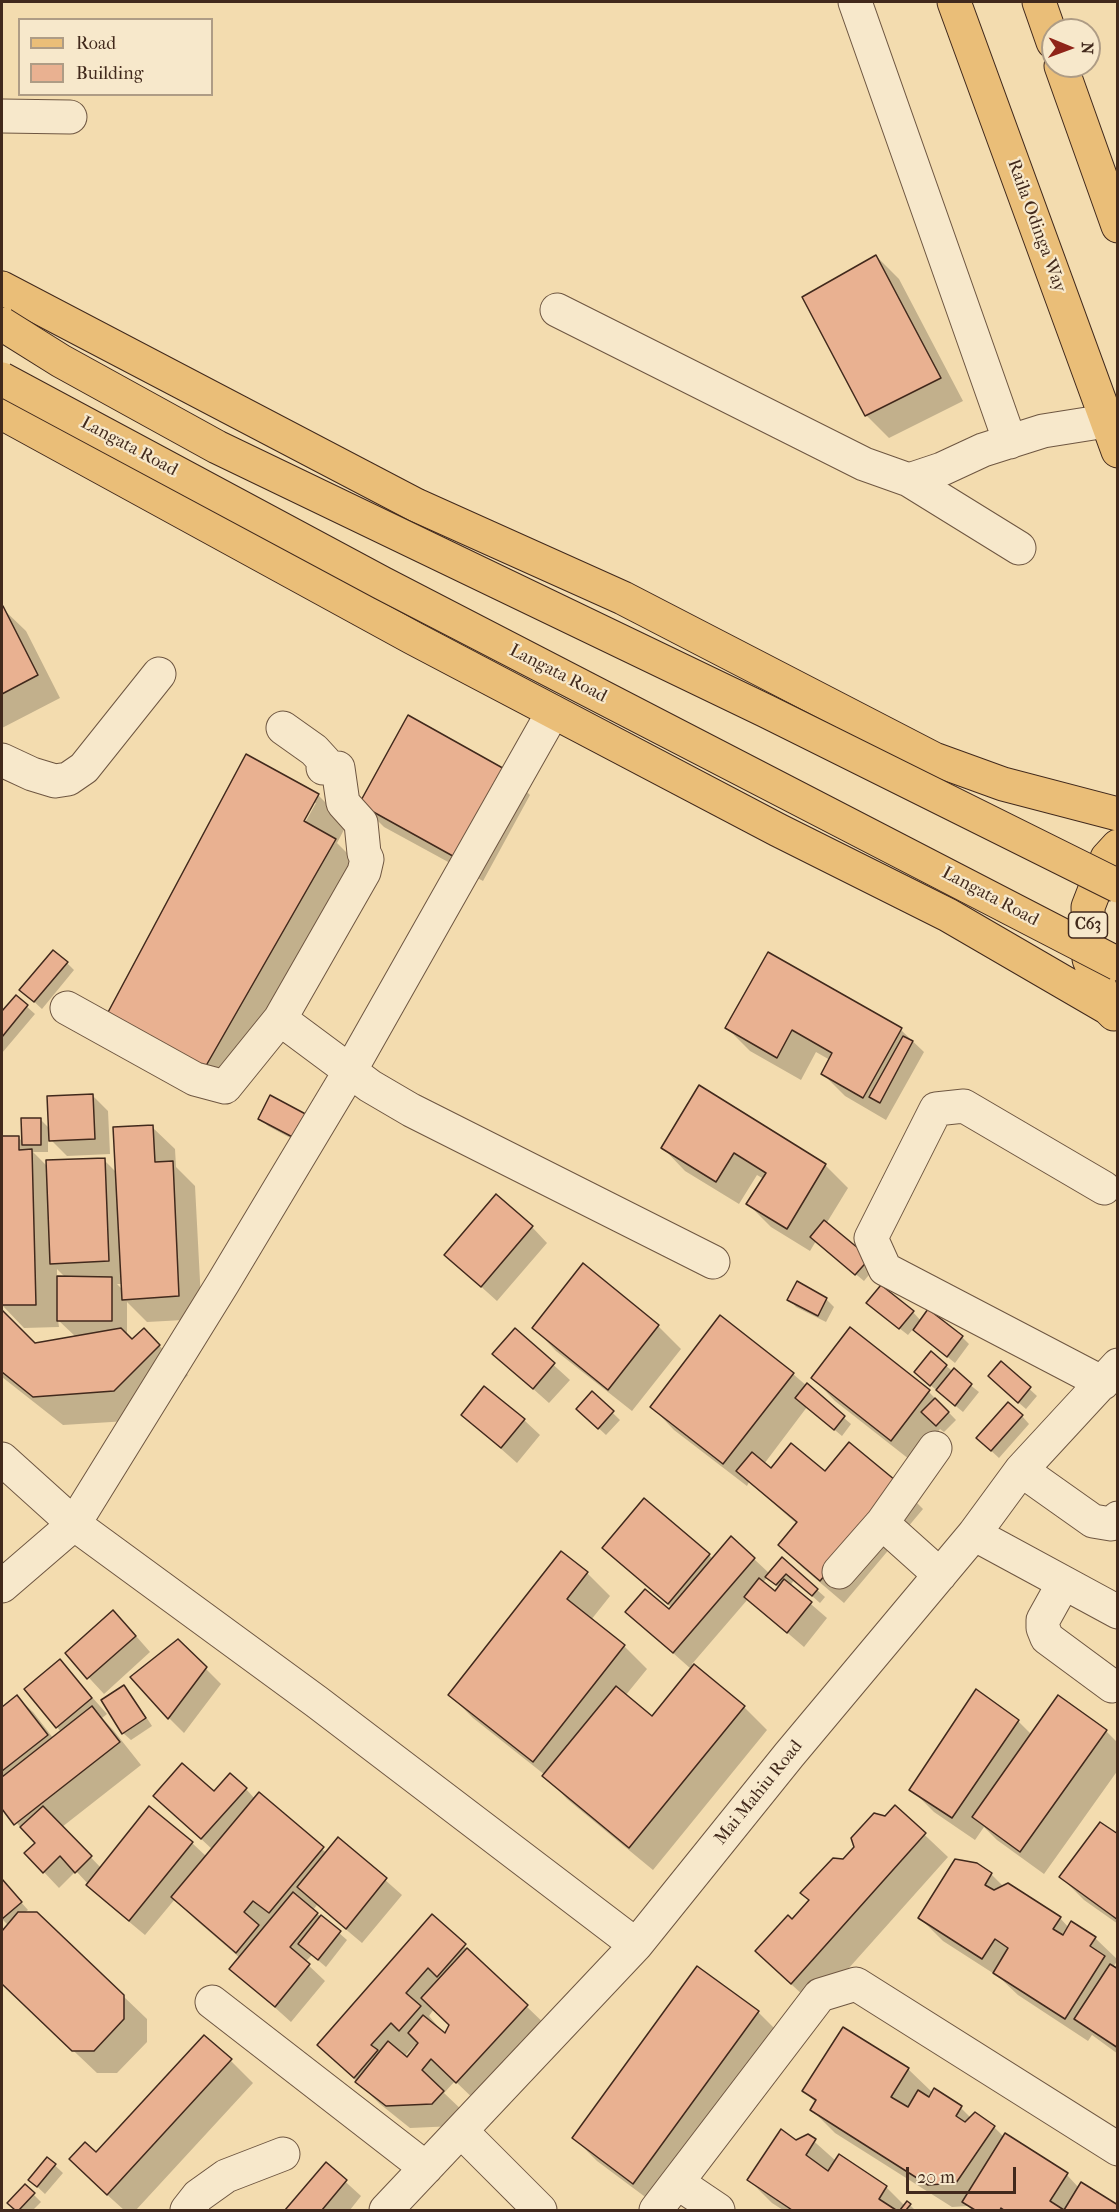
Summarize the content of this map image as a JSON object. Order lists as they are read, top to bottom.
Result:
{
  "streets": {
    "main road": ["Raila Odinga Way", "Langata Road", "C63"],
    "street": ["Mai Mahiu Road"]
  },
  "crossings": [
    ["Langata Road", "C63"]
  ],
  "legend": ["Road", "Building"],
  "scale_bar": "20 m",
  "north": "right"
}
